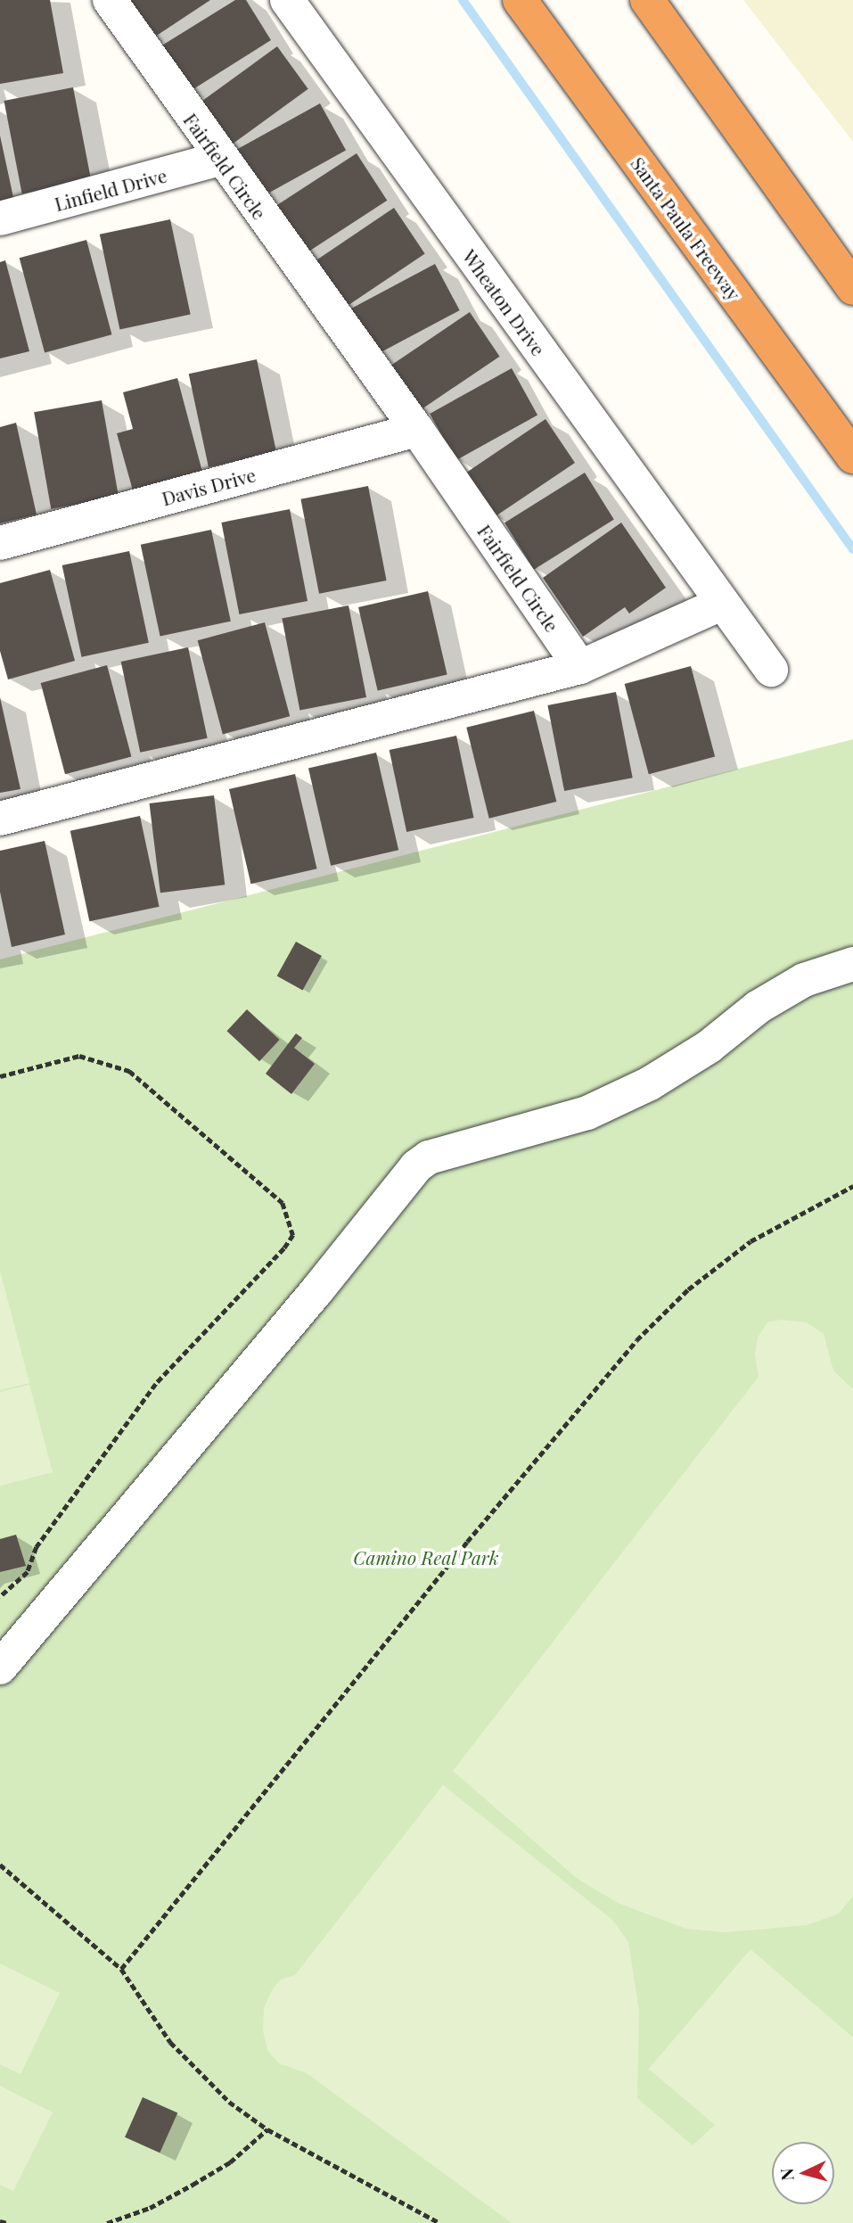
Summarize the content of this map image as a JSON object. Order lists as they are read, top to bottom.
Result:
{
  "streets": {
    "highway": ["Santa Paula Freeway"],
    "lane": [
      "Fairfield Circle",
      "Linfield Drive",
      "Wheaton Drive",
      "Davis Drive"
    ]
  },
  "crossings": [
    ["Fairfield Circle", "Linfield Drive"],
    ["Fairfield Circle", "Davis Drive"]
  ],
  "parks": ["Camino Real Park"],
  "north": "left"
}
